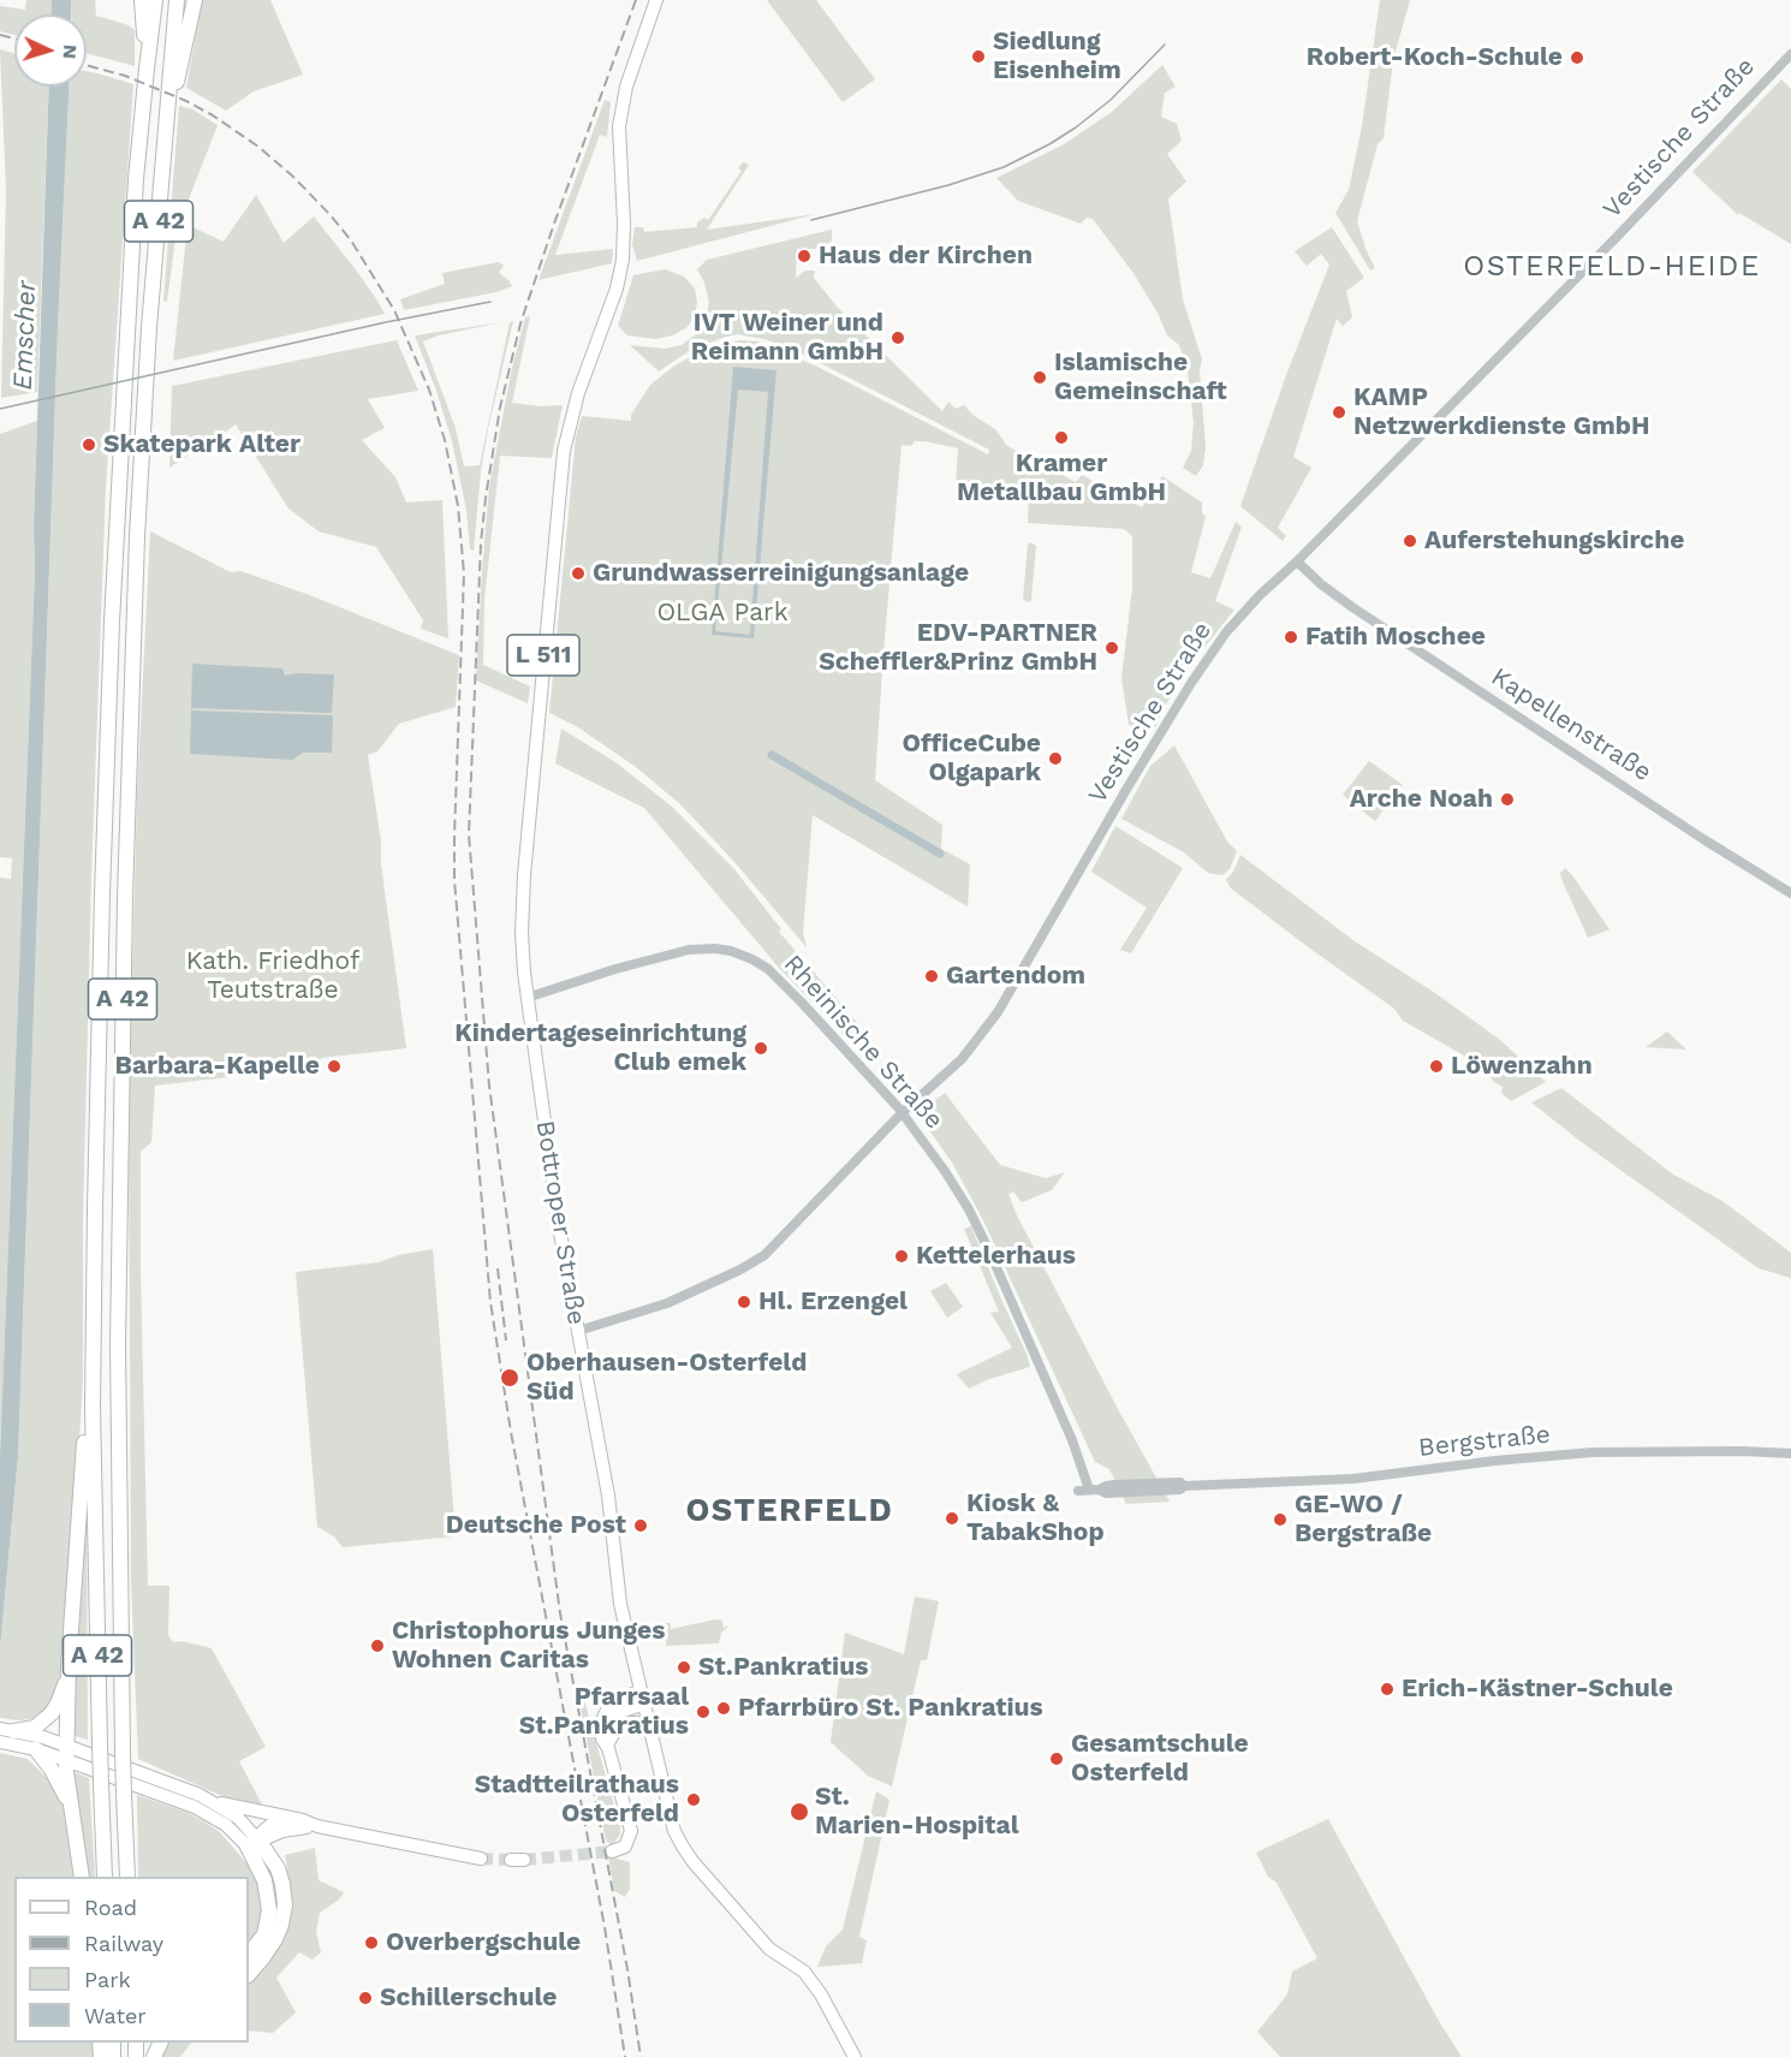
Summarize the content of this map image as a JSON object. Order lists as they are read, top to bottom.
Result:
{
  "streets": {
    "highway": ["A 42"],
    "main road": ["L 511", "Bottroper Straße"],
    "street": [
      "Vestische Straße",
      "Kapellenstraße",
      "Rheinische Straße",
      "Bergstraße"
    ]
  },
  "crossings": [
    ["Vestische Straße", "Kapellenstraße"],
    ["Vestische Straße", "Rheinische Straße"],
    ["Vestische Straße", "Bottroper Straße"],
    ["Rheinische Straße", "Bottroper Straße"],
    ["Rheinische Straße", "Bergstraße"]
  ],
  "districts": ["OSTERFELD-HEIDE", "OSTERFELD"],
  "water": ["Emscher"],
  "parks": ["OLGA Park", "Kath. Friedhof Teutstraße"],
  "places": [
    "Siedlung Eisenheim",
    "Robert-Koch-Schule",
    "Haus der Kirchen",
    "IVT Weiner und Reimann GmbH",
    "Islamische Gemeinschaft",
    "KAMP Netzwerkdienste GmbH",
    "Kramer Metallbau GmbH",
    "Skatepark Alter",
    "Auferstehungskirche",
    "Grundwasserreinigungsanlage",
    "Fatih Moschee",
    "EDV-PARTNER Scheffler&Prinz GmbH",
    "OfficeCube Olgapark",
    "Arche Noah",
    "Gartendom",
    "Kindertageseinrichtung Club emek",
    "Barbara-Kapelle",
    "Löwenzahn",
    "Kettelerhaus",
    "Hl. Erzengel",
    "Oberhausen-Osterfeld Süd",
    "Kiosk & TabakShop",
    "GE-WO / Bergstraße",
    "Deutsche Post",
    "Christophorus Junges Wohnen Caritas",
    "St.Pankratius",
    "Erich-Kästner-Schule",
    "Pfarrbüro St. Pankratius",
    "Pfarrsaal St.Pankratius",
    "Gesamtschule Osterfeld",
    "Stadtteilrathaus Osterfeld",
    "St. Marien-Hospital",
    "Overbergschule",
    "Schillerschule"
  ],
  "legend": [
    "Road",
    "Railway",
    "Park",
    "Water"
  ],
  "north": "right"
}
